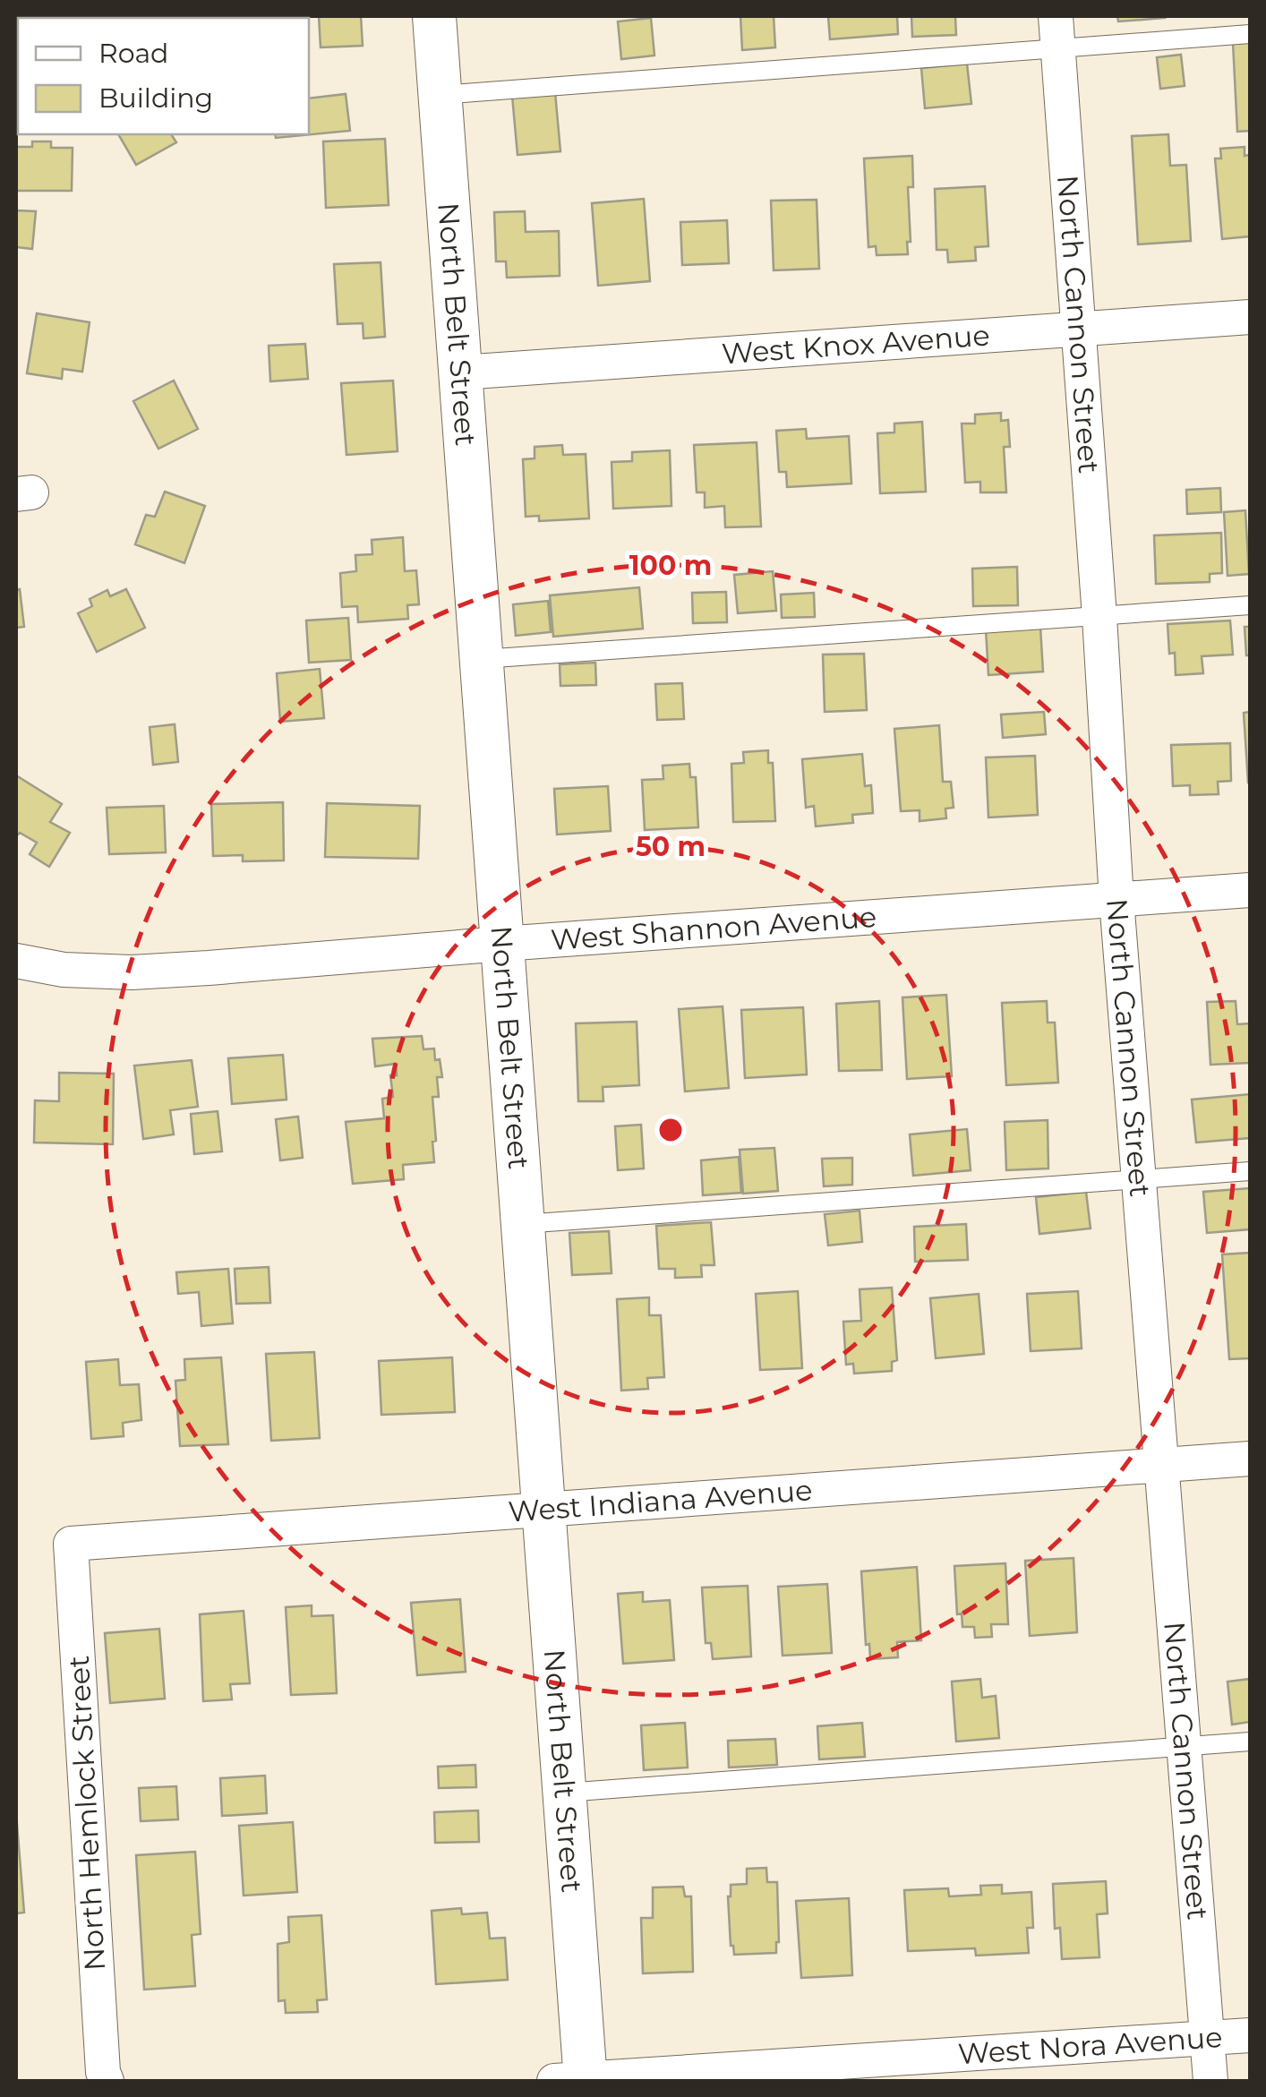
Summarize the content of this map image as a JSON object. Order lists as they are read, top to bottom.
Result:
{
  "streets": {
    "street": [
      "North Belt Street",
      "North Cannon Street",
      "West Knox Avenue",
      "West Shannon Avenue",
      "West Indiana Avenue",
      "North Hemlock Street",
      "West Nora Avenue"
    ]
  },
  "crossings": [
    ["North Belt Street", "West Knox Avenue"],
    ["North Belt Street", "West Shannon Avenue"],
    ["North Belt Street", "West Indiana Avenue"],
    ["North Belt Street", "West Nora Avenue"],
    ["North Cannon Street", "West Knox Avenue"],
    ["North Cannon Street", "West Shannon Avenue"],
    ["North Cannon Street", "West Indiana Avenue"],
    ["North Cannon Street", "West Nora Avenue"],
    ["West Indiana Avenue", "North Hemlock Street"]
  ],
  "legend": ["Road", "Building"],
  "rings": ["100 m", "50 m"]
}
